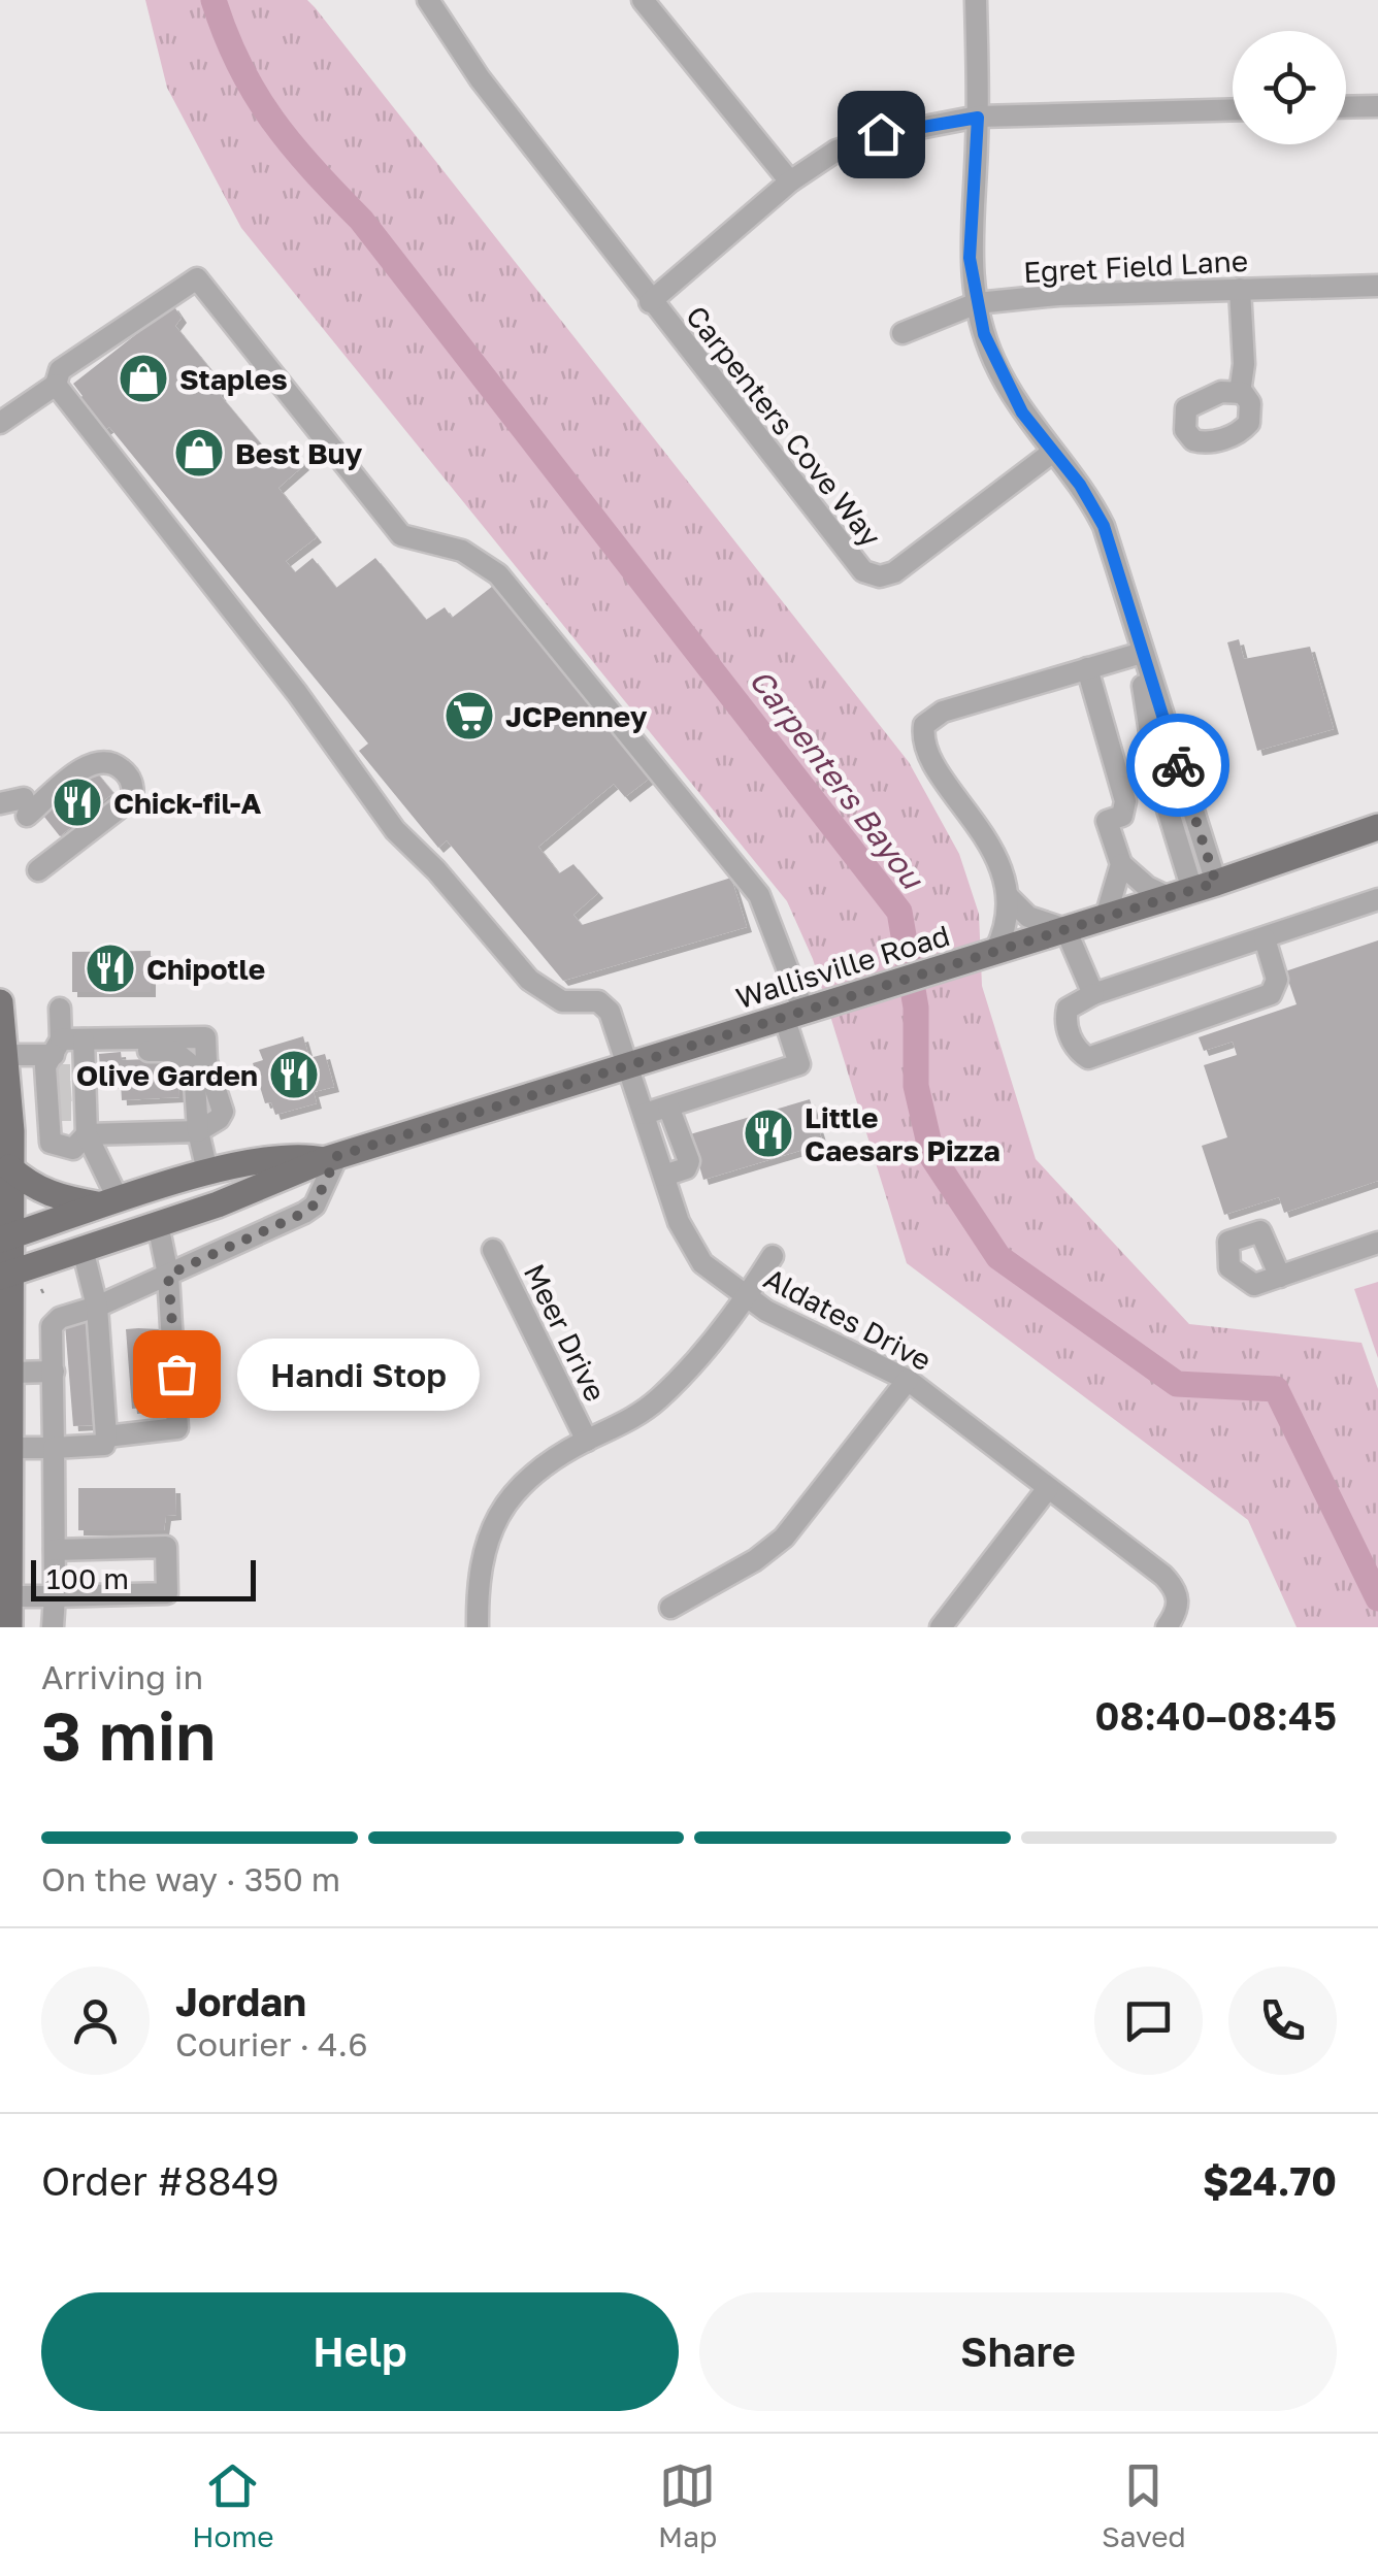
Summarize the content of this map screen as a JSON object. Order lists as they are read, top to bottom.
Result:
{
  "streets": {
    "main road": ["Wallisville Road"],
    "street": [
      "Egret Field Lane",
      "Carpenters Cove Way",
      "Aldates Drive",
      "Meer Drive"
    ]
  },
  "crossings": [
    ["Wallisville Road", "Aldates Drive"]
  ],
  "water": ["Carpenters Bayou"],
  "places": {
    "shop": ["Staples", "Best Buy"],
    "supermarket": ["JCPenney"],
    "restaurant": [
      "Chick-fil-A",
      "Chipotle",
      "Olive Garden",
      "Little Caesars Pizza"
    ],
    "other": ["Handi Stop"]
  },
  "scale_bar": "100 m",
  "page": {
    "bubble": "Handi Stop",
    "scale": "100 m",
    "heading": ["3 min", "Arriving in", "08:40–08:45"],
    "panel": [
      "Jordan",
      "Courier · 4.6",
      "Order #8849",
      "$24.70"
    ],
    "bar": "On the way · 350 m",
    "buttons": ["Help", "Share"],
    "tabs": ["Home", "Map", "Saved"]
  }
}
